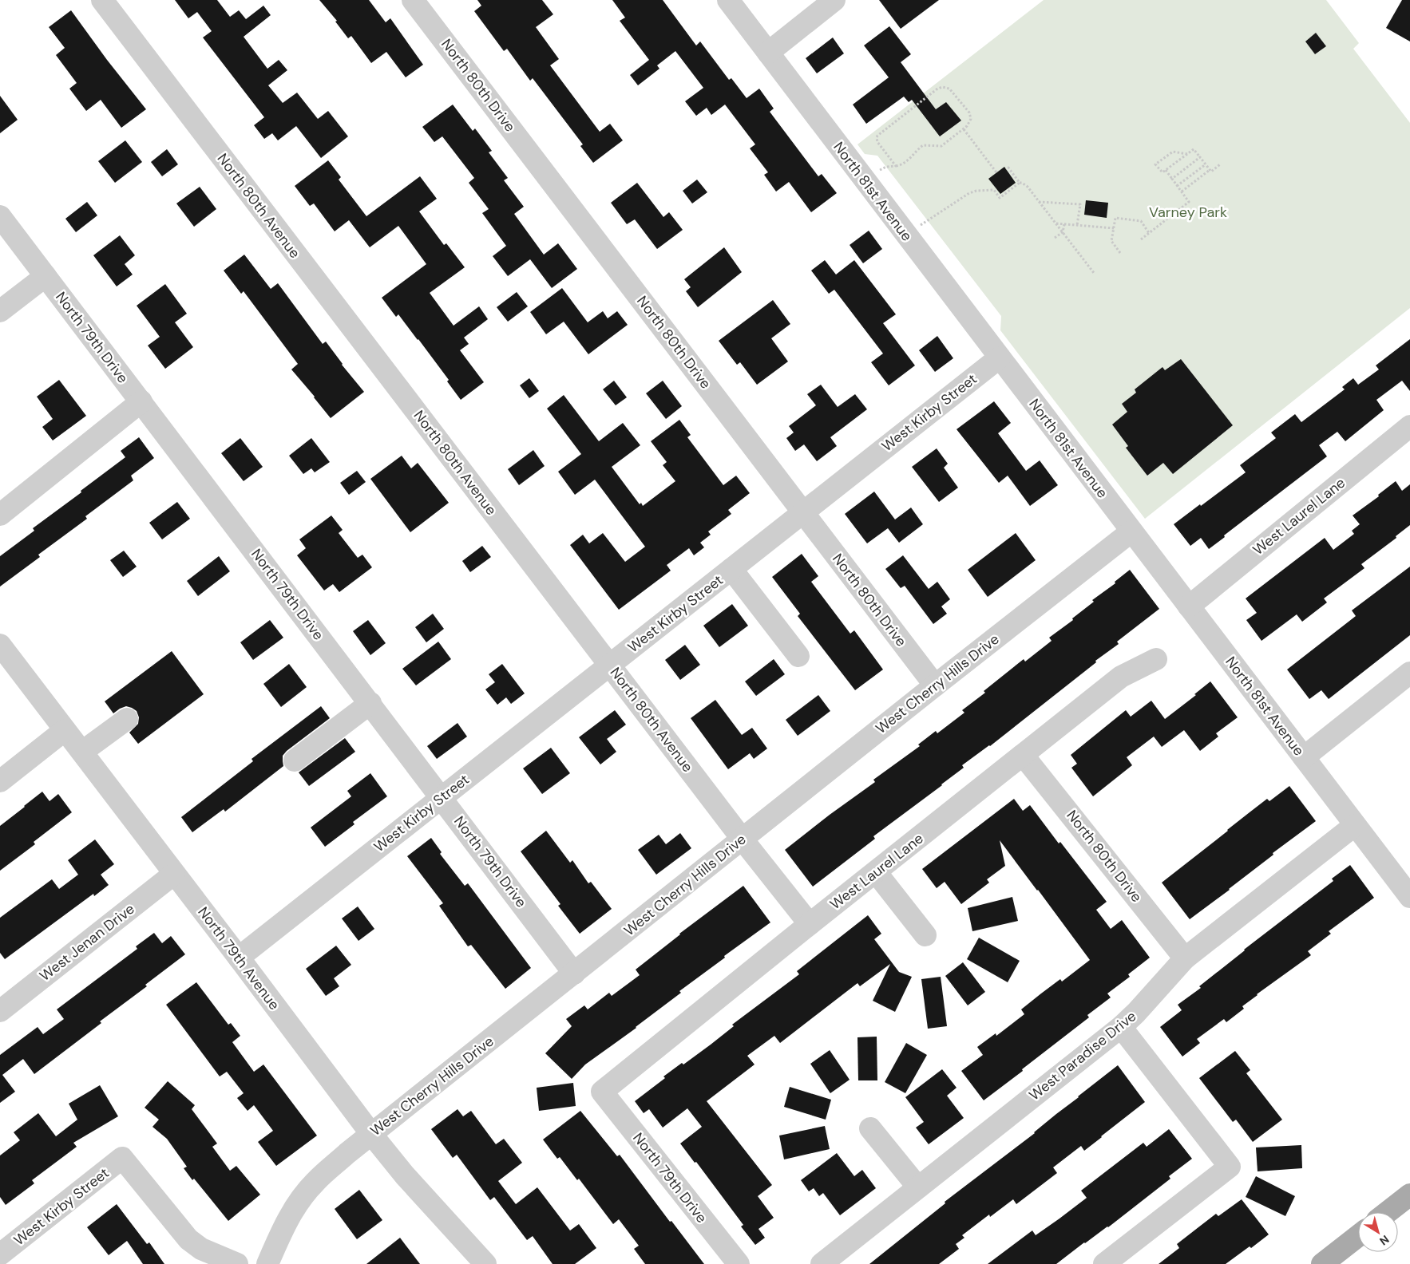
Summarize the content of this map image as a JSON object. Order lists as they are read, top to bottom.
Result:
{
  "streets": {
    "street": [
      "North 80th Drive",
      "North 81st Avenue",
      "North 80th Avenue",
      "North 79th Drive",
      "West Kirby Street",
      "West Laurel Lane",
      "West Cherry Hills Drive",
      "West Jenan Drive",
      "North 79th Avenue",
      "West Paradise Drive"
    ]
  },
  "crossings": [
    ["North 80th Drive", "West Kirby Street"],
    ["North 80th Drive", "West Laurel Lane"],
    ["North 80th Drive", "West Cherry Hills Drive"],
    ["North 80th Drive", "West Paradise Drive"],
    ["North 81st Avenue", "West Kirby Street"],
    ["North 81st Avenue", "West Laurel Lane"],
    ["North 81st Avenue", "West Cherry Hills Drive"],
    ["North 81st Avenue", "West Paradise Drive"],
    ["North 80th Avenue", "West Kirby Street"],
    ["North 80th Avenue", "West Laurel Lane"],
    ["North 80th Avenue", "West Cherry Hills Drive"],
    ["North 79th Drive", "West Kirby Street"],
    ["North 79th Drive", "West Laurel Lane"],
    ["North 79th Drive", "West Cherry Hills Drive"],
    ["West Kirby Street", "North 79th Avenue"],
    ["West Cherry Hills Drive", "North 79th Avenue"],
    ["West Jenan Drive", "North 79th Avenue"]
  ],
  "parks": ["Varney Park"],
  "north": "bottom right"
}
